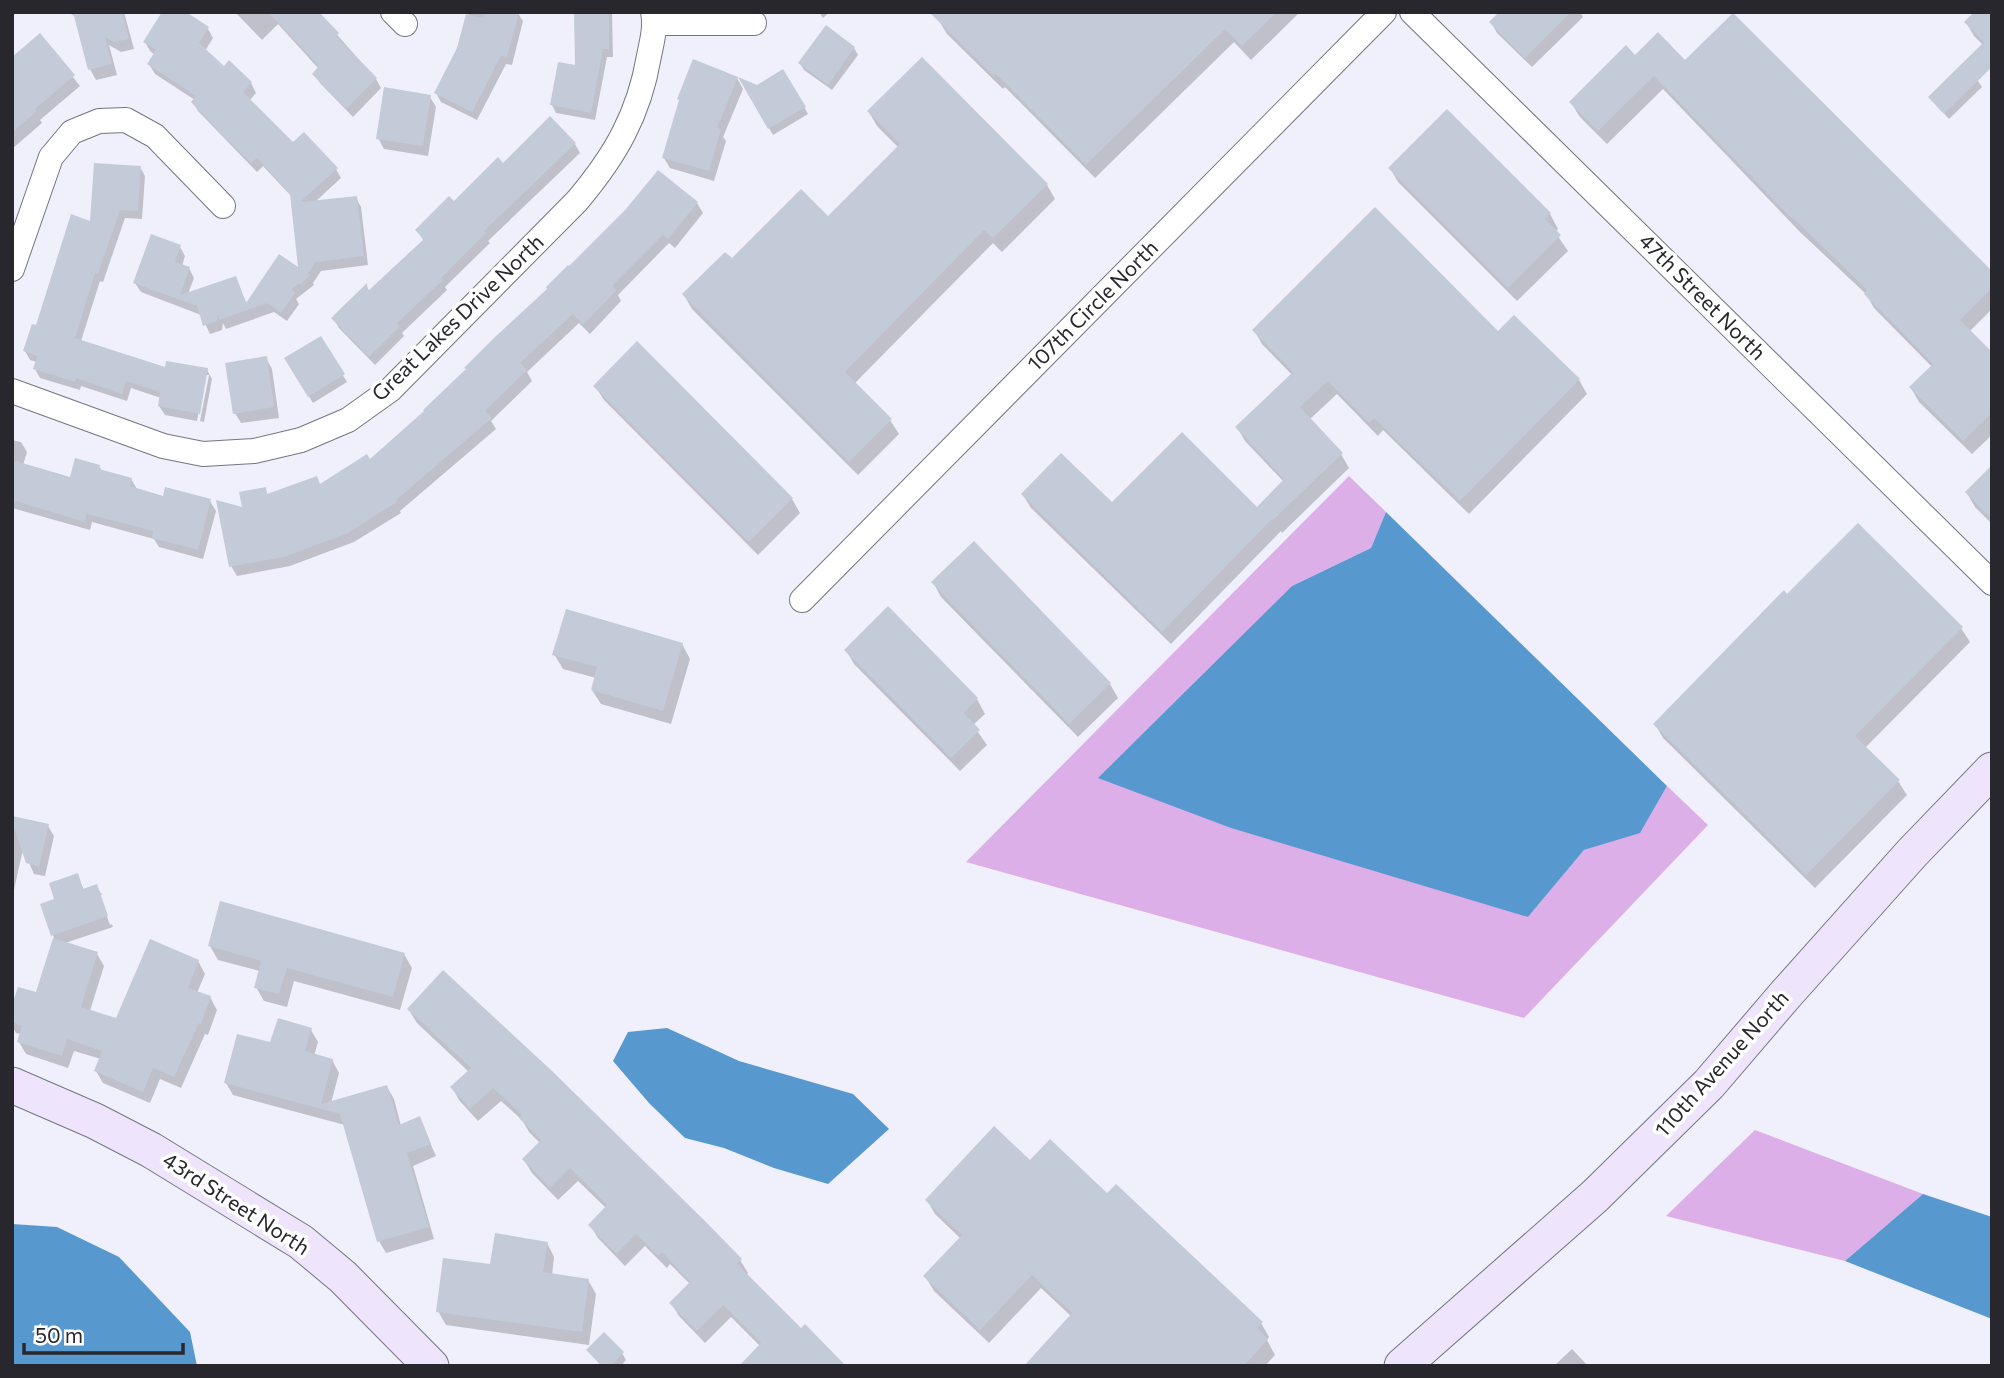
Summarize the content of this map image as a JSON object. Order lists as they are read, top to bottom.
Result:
{
  "streets": {
    "street": [
      "47th Street North",
      "107th Circle North",
      "Great Lakes Drive North",
      "110th Avenue North",
      "43rd Street North"
    ]
  },
  "scale_bar": "50 m"
}
